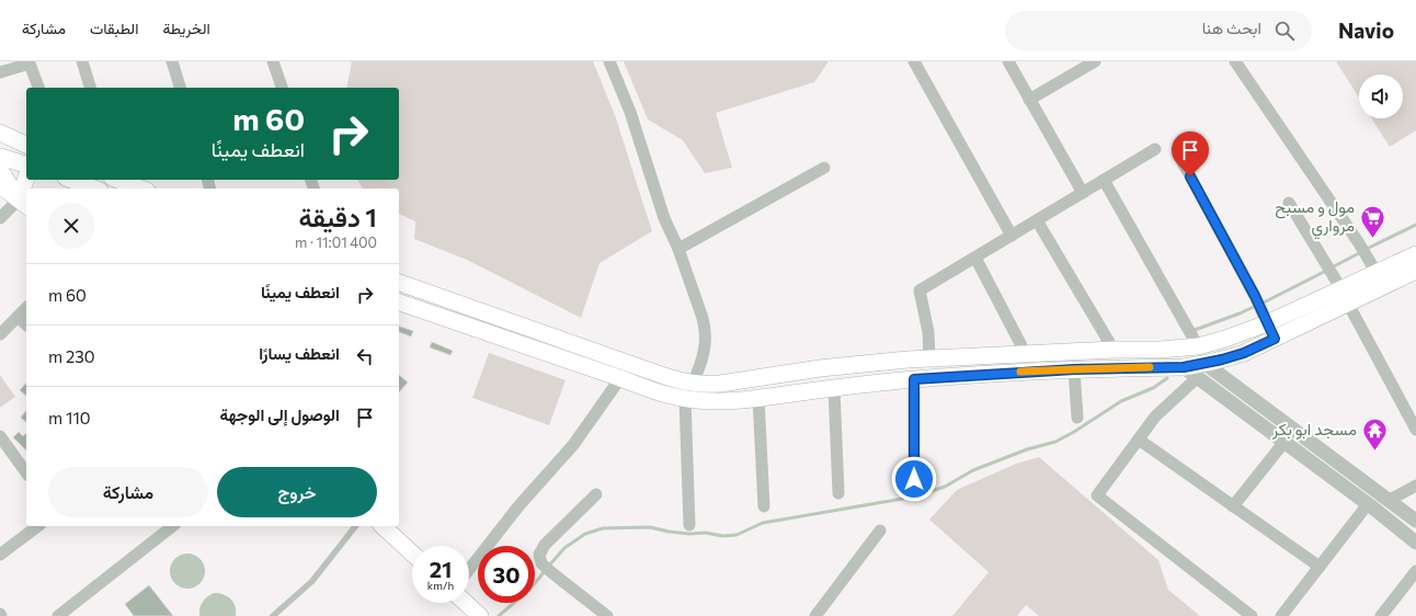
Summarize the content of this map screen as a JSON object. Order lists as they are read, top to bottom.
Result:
{
  "places": {
    "supermarket": ["مول و مسبح مرواري"],
    "temple": ["مسجد ابو بكر"]
  },
  "page": {
    "header": "Navio",
    "search": "ابحث هنا",
    "nav": ["الخريطة", "الطبقات", "مشاركة"],
    "turn": ["60 m", "انعطف يمينًا"],
    "heading": ["1 دقيقة", "400 m · 11:01"],
    "list": [
      {
        "name": "انعطف يمينًا",
        "value": "60 m"
      },
      {
        "name": "انعطف يسارًا",
        "value": "230 m"
      },
      {
        "name": "الوصول إلى الوجهة",
        "value": "110 m"
      }
    ],
    "buttons": ["خروج", "مشاركة"],
    "speed": "21 km/h",
    "limit": "30"
  }
}
